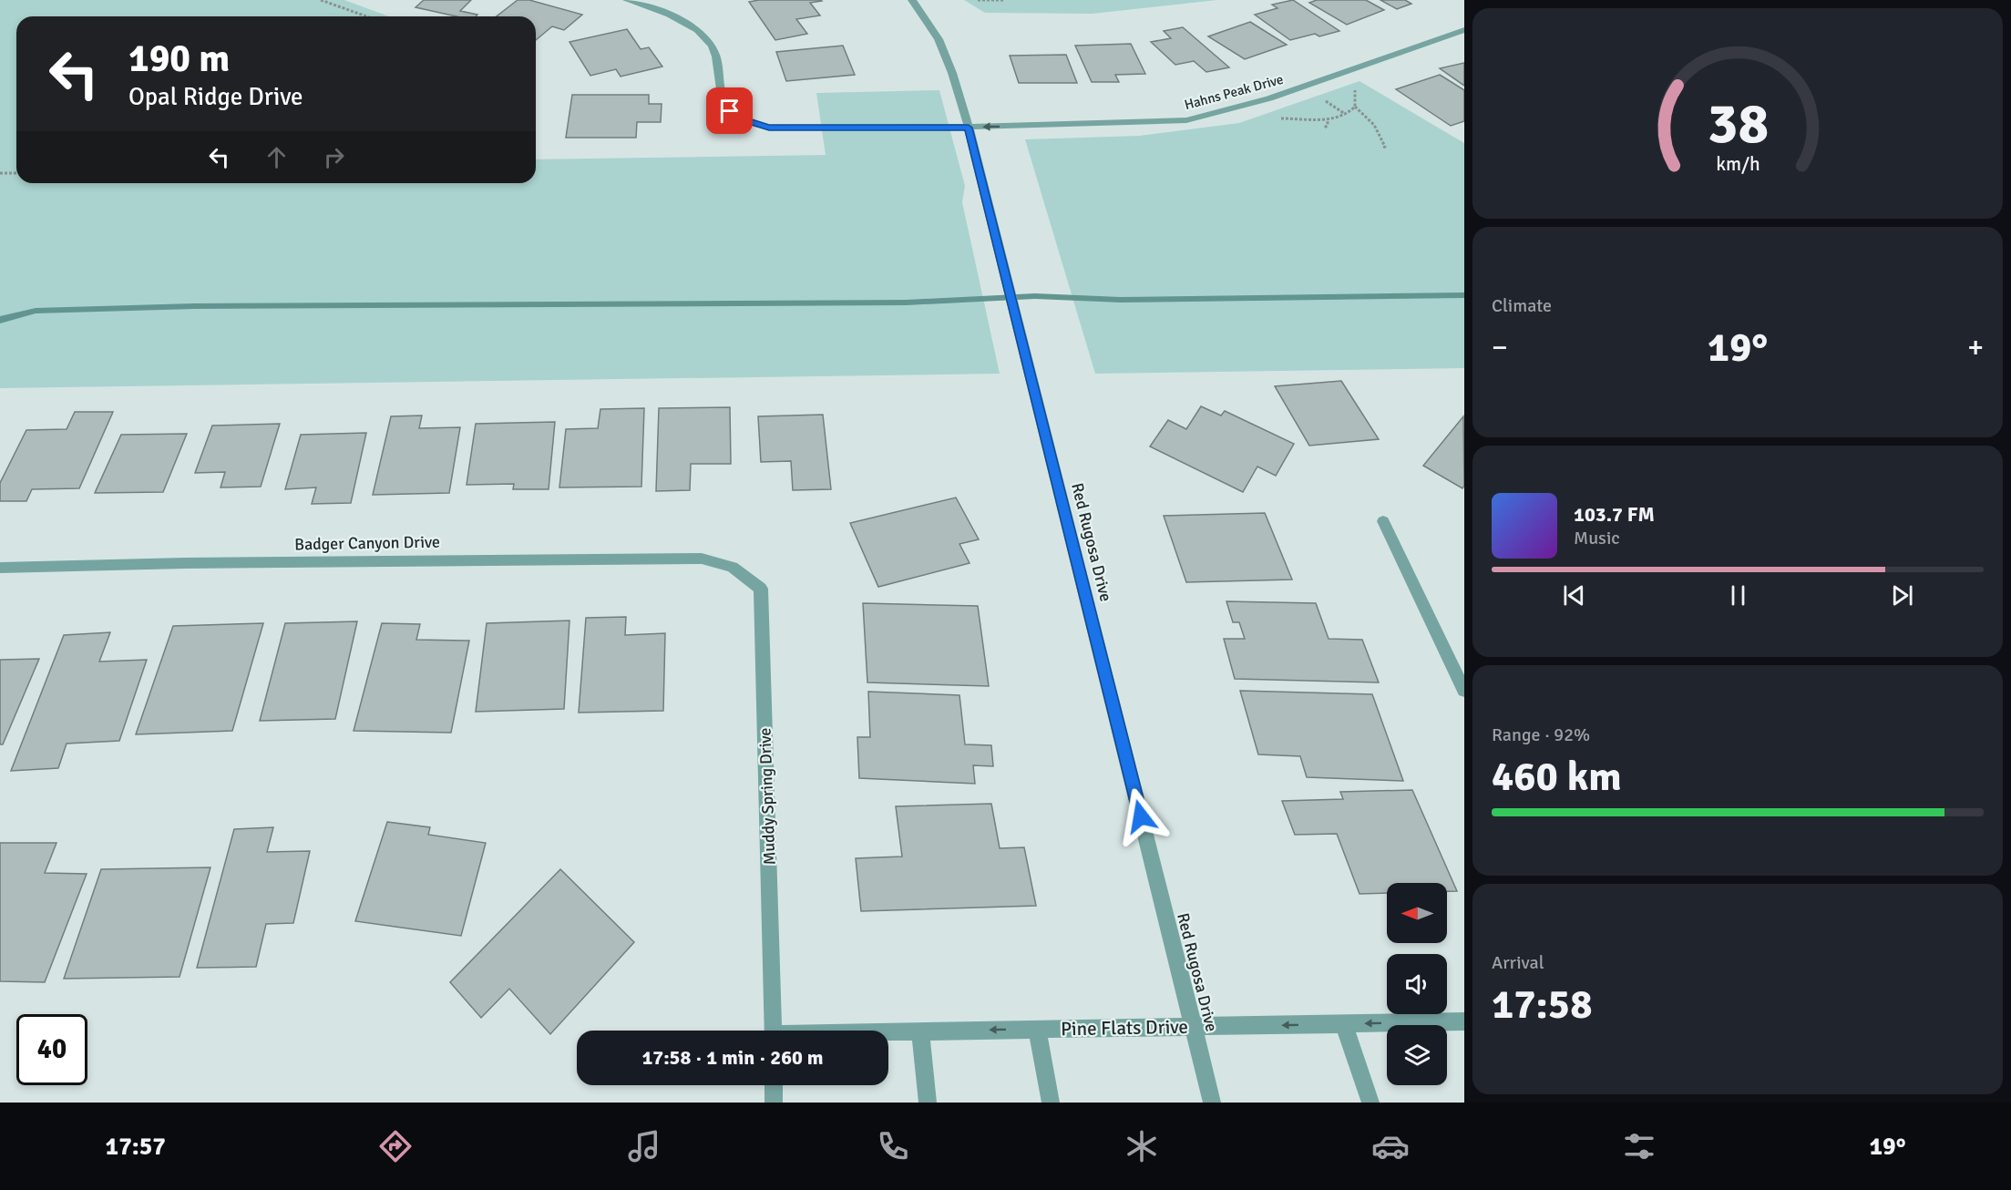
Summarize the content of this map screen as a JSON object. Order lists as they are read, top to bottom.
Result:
{
  "streets": {
    "street": [
      "Hahns Peak Drive",
      "Red Rugosa Drive",
      "Badger Canyon Drive",
      "Muddy Spring Drive",
      "Pine Flats Drive"
    ]
  },
  "crossings": [
    ["Hahns Peak Drive", "Red Rugosa Drive"],
    ["Red Rugosa Drive", "Pine Flats Drive"],
    ["Badger Canyon Drive", "Muddy Spring Drive"]
  ],
  "one_way": ["Hahns Peak Drive", "Pine Flats Drive"],
  "north": "left",
  "page": {
    "turn": ["190 m", "Opal Ridge Drive"],
    "tile": [
      "Climate",
      ["Range · 92%", "460 km"],
      ["Arrival", "17:58"]
    ],
    "heat": ["−", "19°", "+"],
    "song": ["103.7 FM", "Music"],
    "limit": "40",
    "trip": "17:58 · 1 min · 260 m",
    "tabs": ["17:57", "19°"],
    "gauge": ["38", "km/h"]
  }
}
